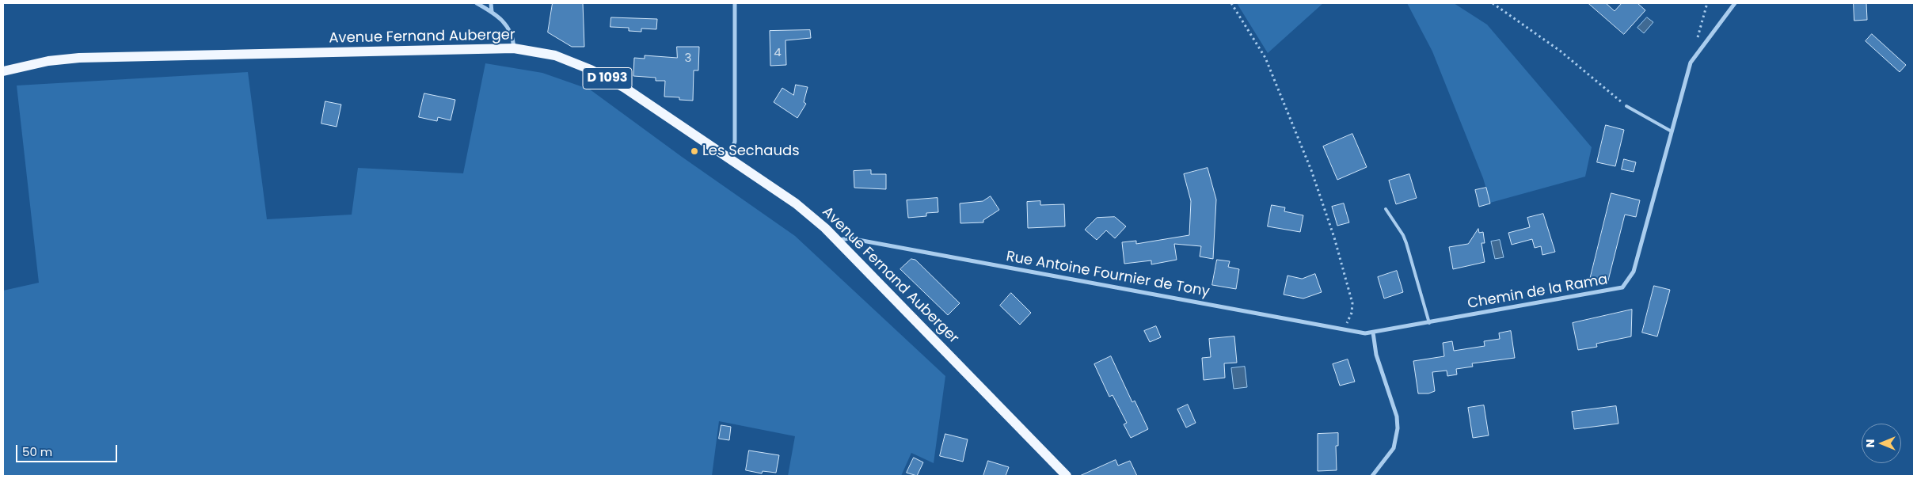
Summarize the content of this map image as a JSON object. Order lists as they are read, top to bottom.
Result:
{
  "streets": {
    "main road": ["Avenue Fernand Auberger", "D 1093"],
    "street": ["Rue Antoine Fournier de Tony", "Chemin de la Rama"]
  },
  "crossings": [
    ["Avenue Fernand Auberger", "Rue Antoine Fournier de Tony"],
    ["Rue Antoine Fournier de Tony", "Chemin de la Rama"]
  ],
  "places": ["Les Sechauds"],
  "house_numbers": ["4", "3"],
  "scale_bar": "50 m",
  "north": "left"
}
